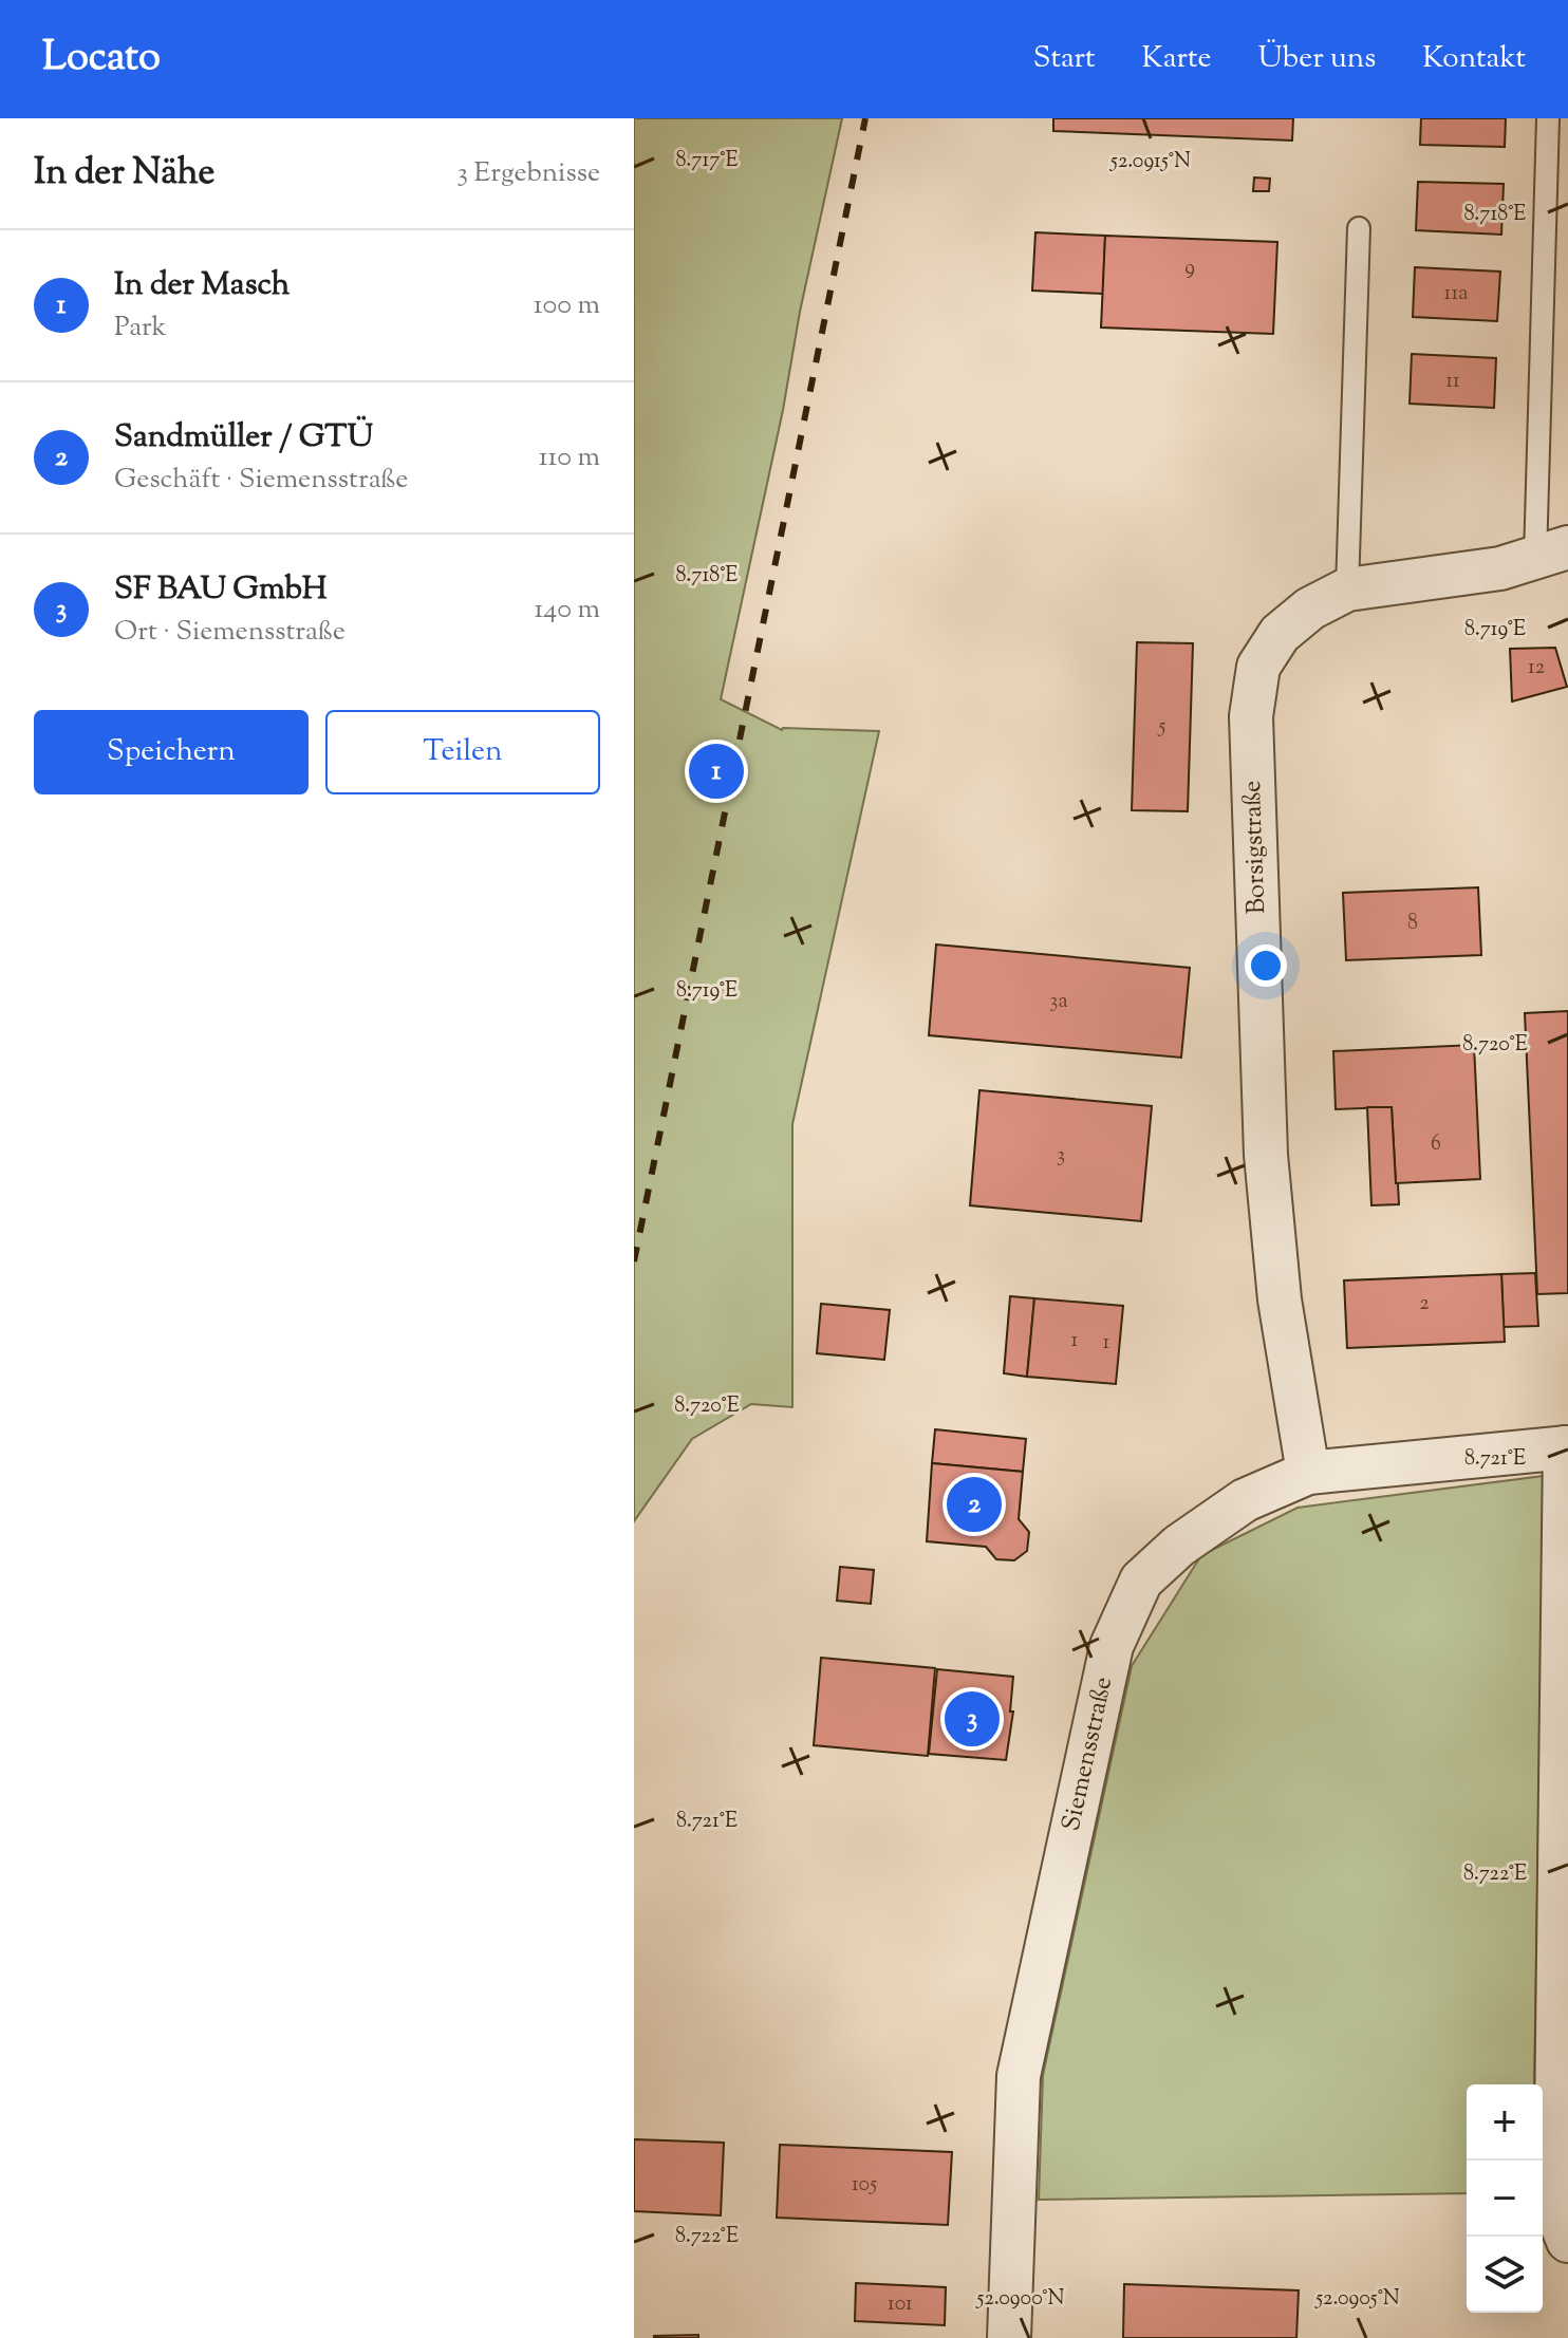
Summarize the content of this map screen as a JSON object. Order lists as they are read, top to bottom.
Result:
{
  "streets": {
    "street": ["Borsigstraße", "Siemensstraße"]
  },
  "crossings": [
    ["Borsigstraße", "Siemensstraße"]
  ],
  "house_numbers": [
    "9",
    "11a",
    "11",
    "12",
    "5",
    "8",
    "3a",
    "6",
    "3",
    "2",
    "1",
    "1",
    "105",
    "101"
  ],
  "page": {
    "header": "Locato",
    "nav": [
      "Start",
      "Karte",
      "Über uns",
      "Kontakt"
    ],
    "heading": ["In der Nähe", "3 Ergebnisse"],
    "list": [
      {
        "mark": "1",
        "name": "In der Masch",
        "note": "Park",
        "value": "100 m"
      },
      {
        "mark": "2",
        "name": "Sandmüller / GTÜ",
        "note": "Geschäft · Siemensstraße",
        "value": "110 m"
      },
      {
        "mark": "3",
        "name": "SF BAU GmbH",
        "note": "Ort · Siemensstraße",
        "value": "140 m"
      }
    ],
    "buttons": ["Speichern", "Teilen"],
    "pins": ["1", "2", "3"],
    "map_buttons": ["+", "−"]
  },
  "coordinates": [
    "8.717°E",
    "52.0915°N",
    "8.718°E",
    "8.719°E",
    "8.720°E",
    "8.721°E",
    "8.722°E",
    "52.0900°N",
    "52.0905°N"
  ]
}
